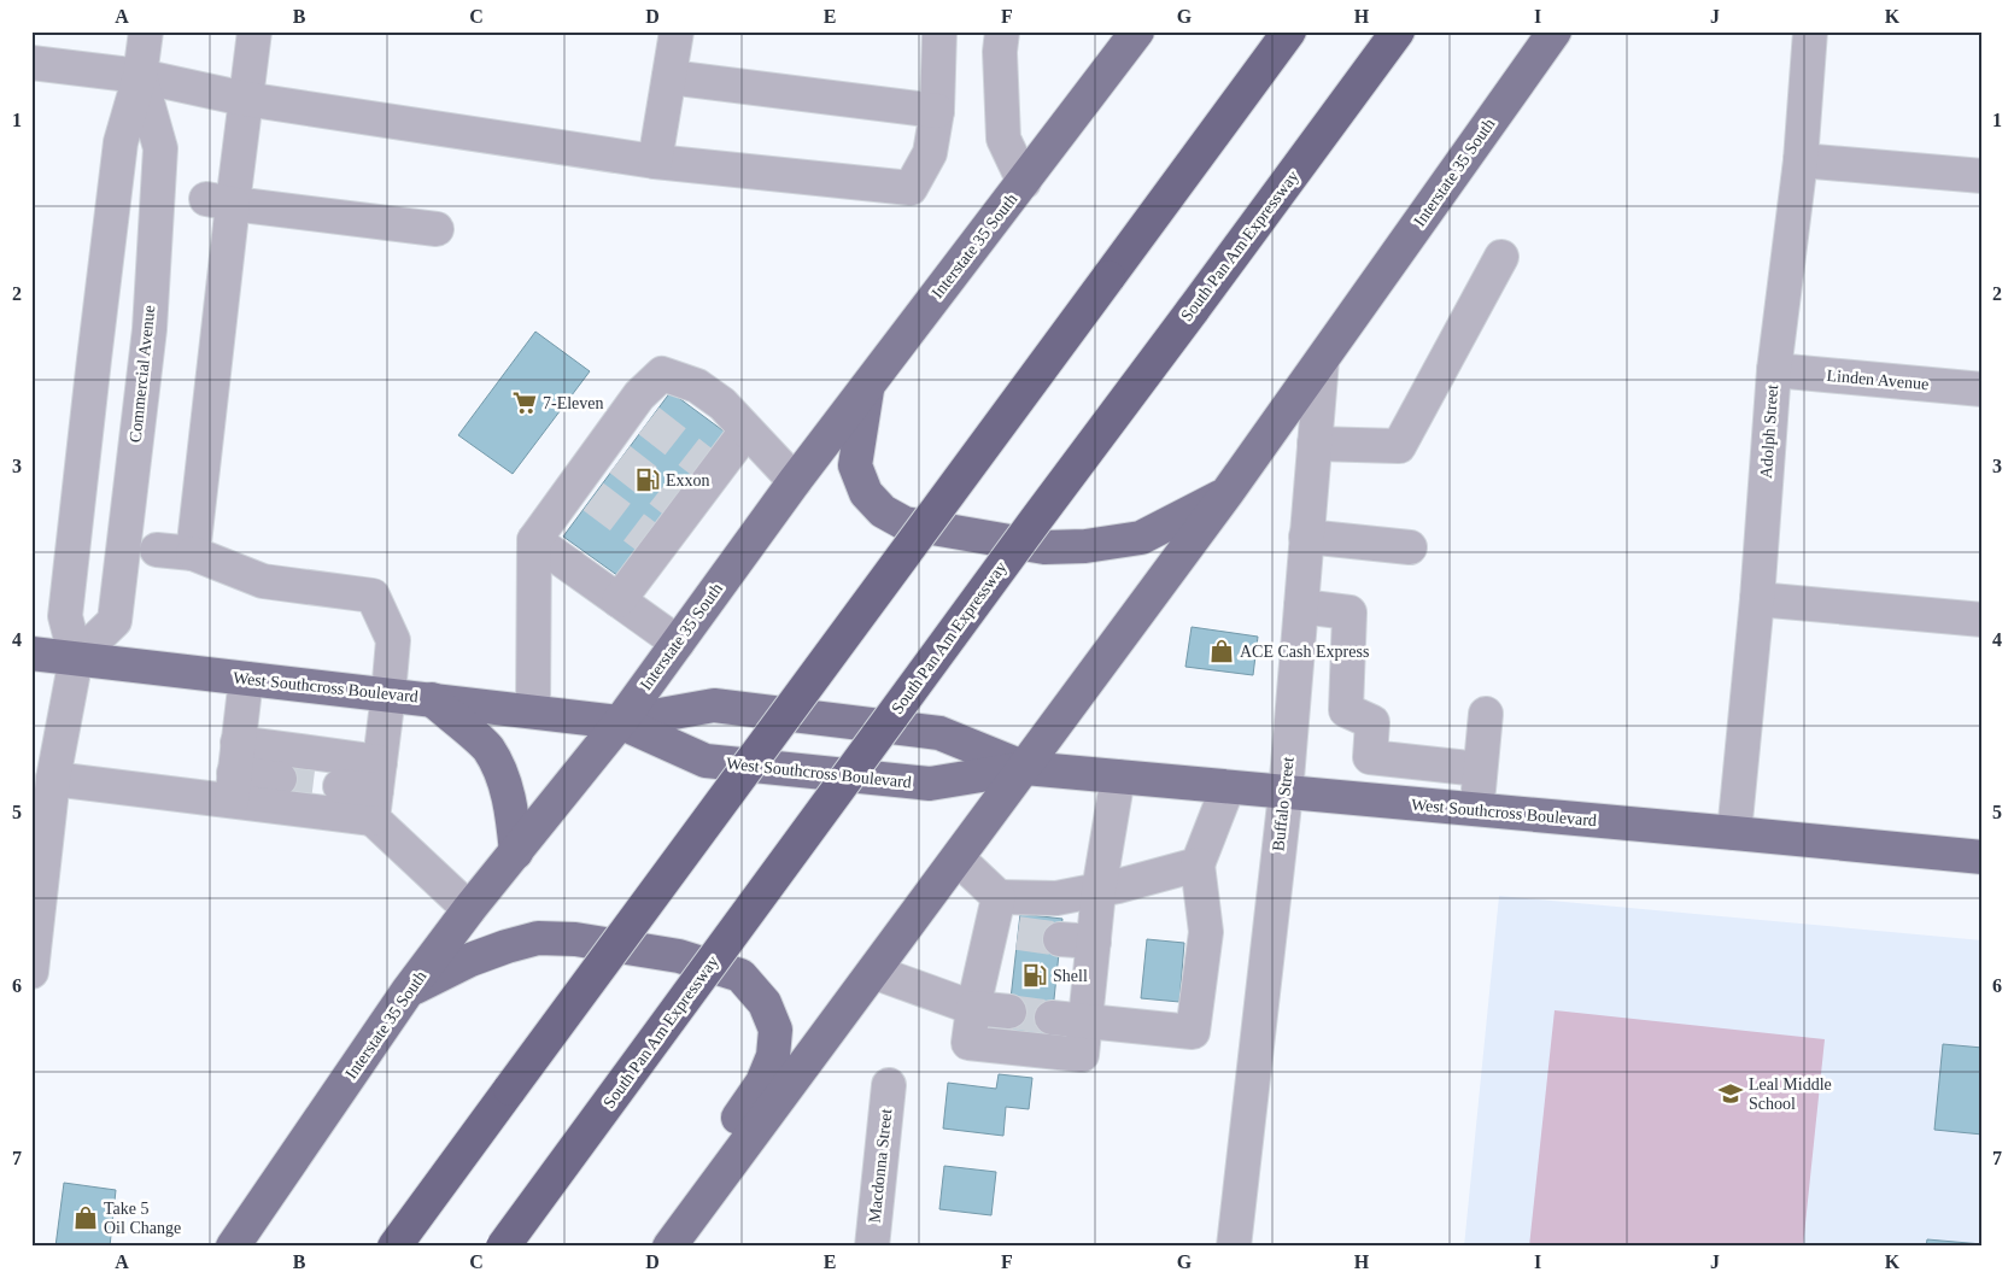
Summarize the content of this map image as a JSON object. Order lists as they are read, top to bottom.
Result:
{
  "streets": {
    "highway": ["South Pan Am Expressway"],
    "main road": ["Interstate 35 South", "West Southcross Boulevard"],
    "street": [
      "Commercial Avenue",
      "Linden Avenue",
      "Adolph Street",
      "Buffalo Street",
      "Macdonna Street"
    ]
  },
  "crossings": [
    ["Interstate 35 South", "West Southcross Boulevard"],
    ["Interstate 35 South", "Buffalo Street"],
    ["Commercial Avenue", "West Southcross Boulevard"],
    ["Linden Avenue", "Adolph Street"],
    ["Adolph Street", "West Southcross Boulevard"],
    ["West Southcross Boulevard", "Buffalo Street"]
  ],
  "places": {
    "supermarket": ["7-Eleven"],
    "fuel station": ["Exxon", "Shell"],
    "shop": ["ACE Cash Express", "Take 5 Oil Change"],
    "school or university": ["Leal Middle School"]
  },
  "grid": {
    "columns": [
      "A",
      "B",
      "C",
      "D",
      "E",
      "F",
      "G",
      "H",
      "I",
      "J",
      "K"
    ],
    "rows": [
      "1",
      "2",
      "3",
      "4",
      "5",
      "6",
      "7"
    ]
  }
}
